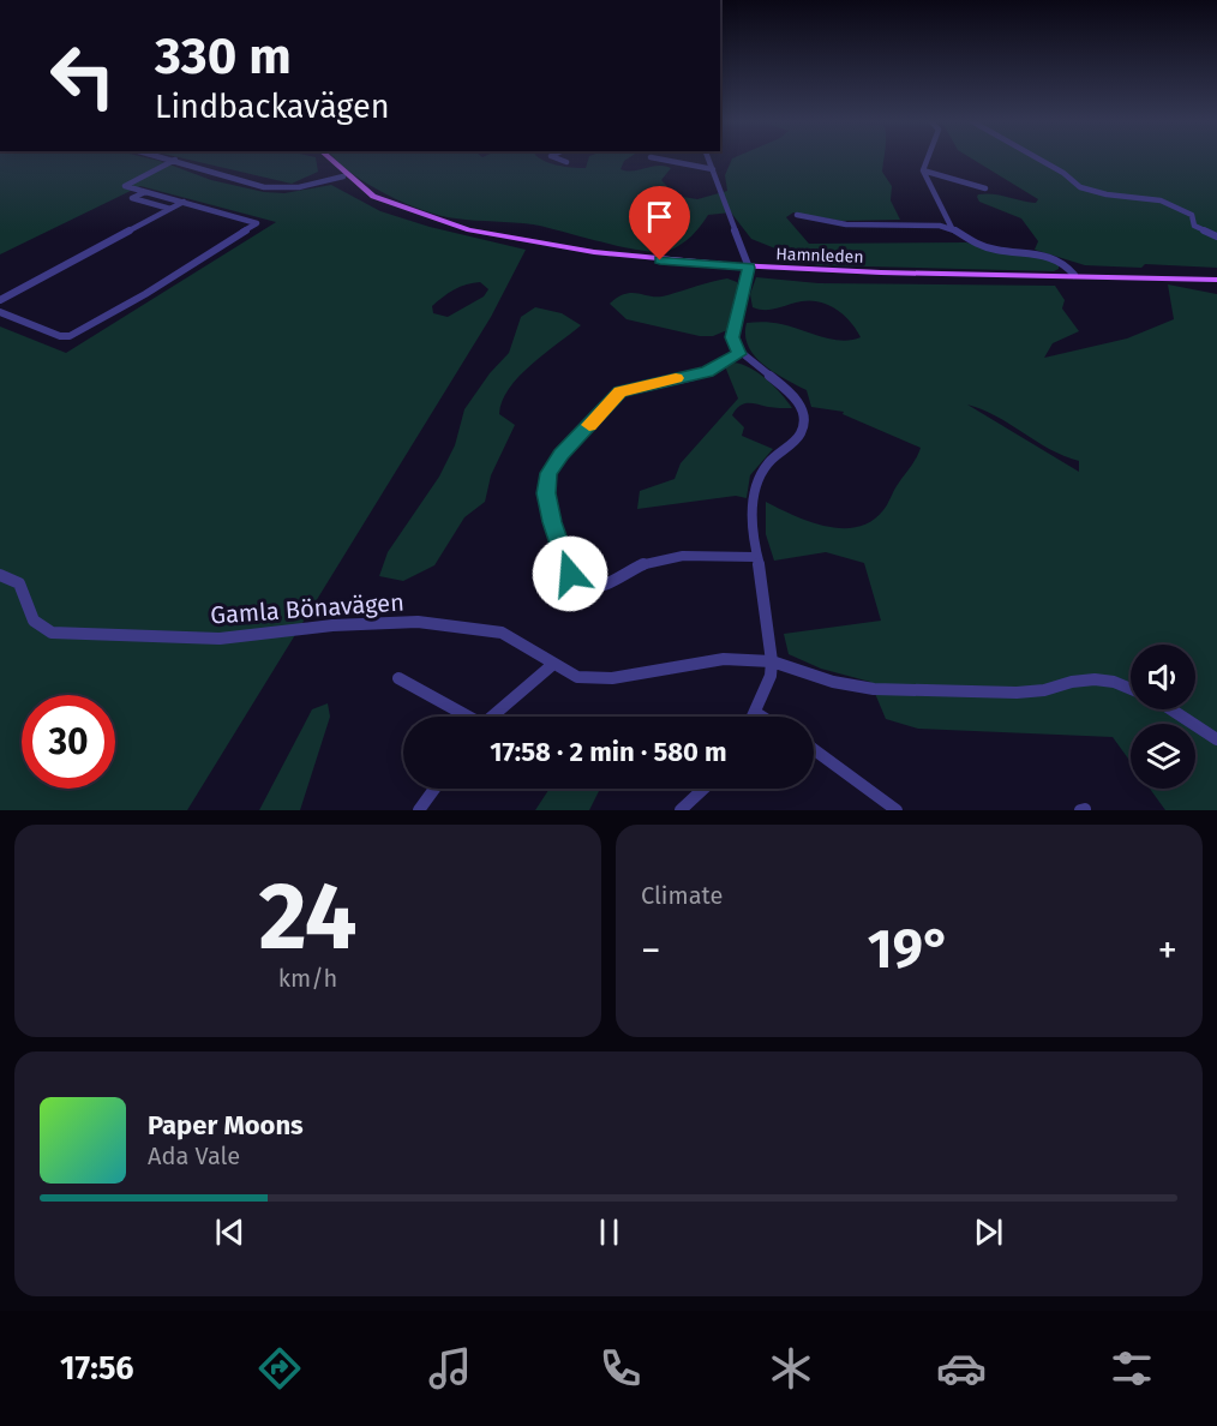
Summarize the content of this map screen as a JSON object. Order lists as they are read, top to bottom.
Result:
{
  "streets": {
    "main road": ["Hamnleden"],
    "street": ["Gamla Bönavägen"]
  },
  "page": {
    "turn": ["330 m", "Lindbackavägen"],
    "limit": "30",
    "trip": "17:58 · 2 min · 580 m",
    "tile": [
      ["24", "km/h"],
      "Climate"
    ],
    "heat": ["−", "19°", "+"],
    "song": ["Paper Moons", "Ada Vale"],
    "tabs": "17:56"
  }
}
